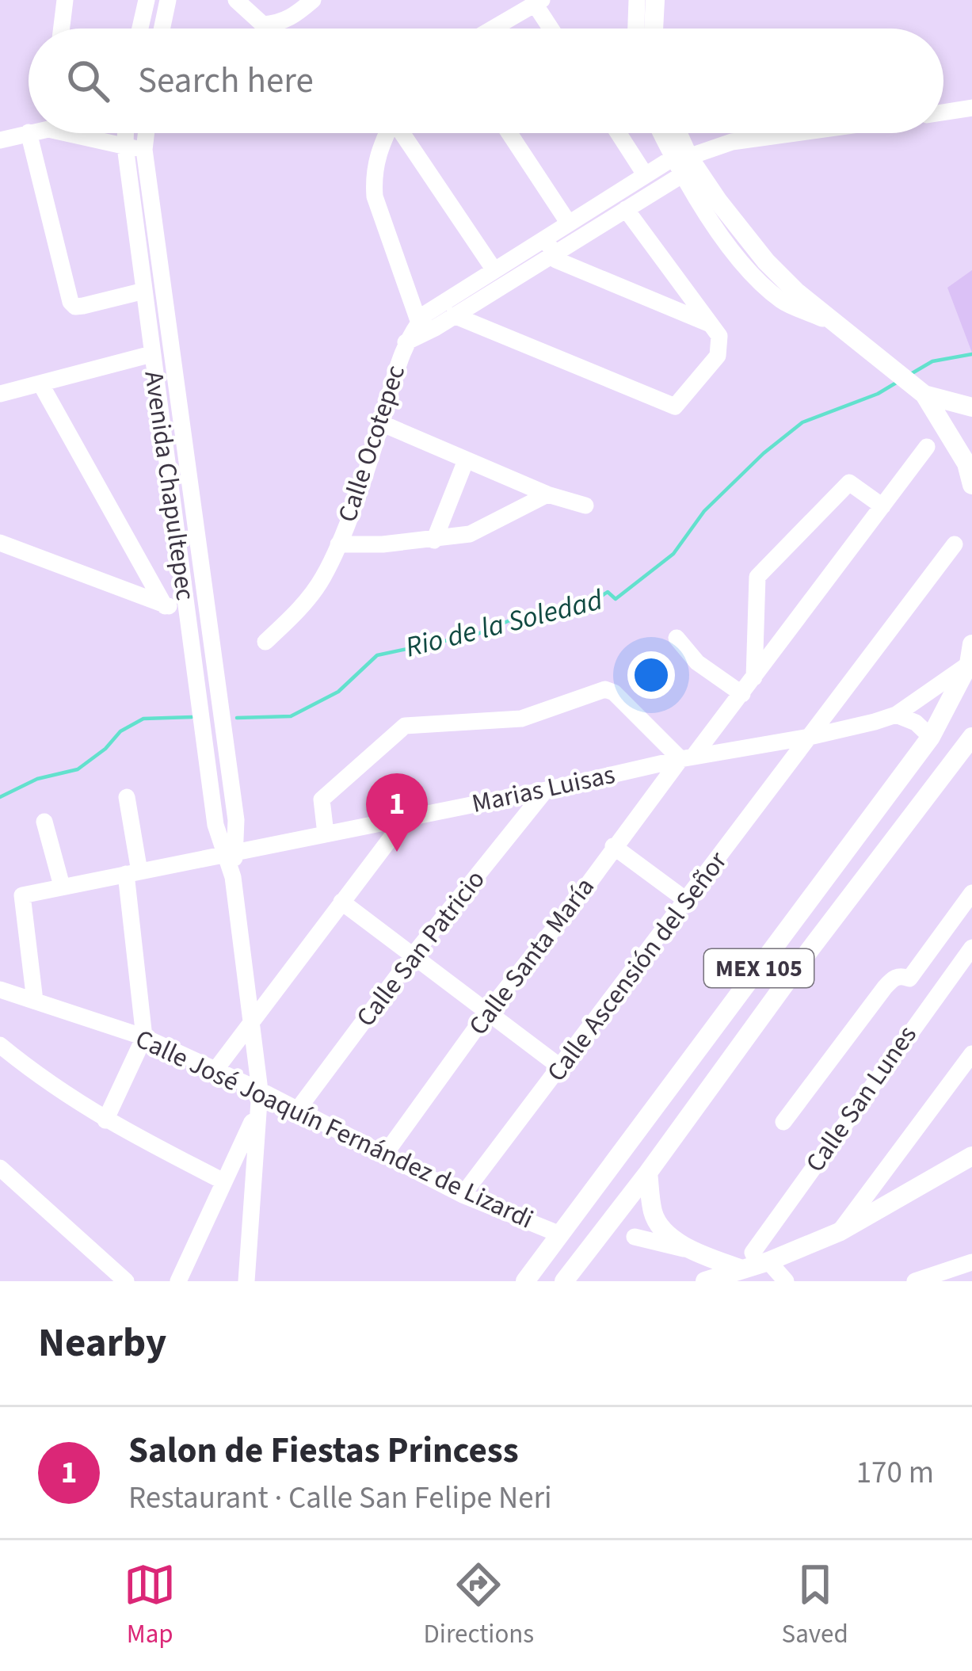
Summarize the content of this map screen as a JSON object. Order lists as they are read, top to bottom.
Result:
{
  "streets": {
    "main road": ["MEX 105"],
    "street": [
      "Calle Ocotepec",
      "Avenida Chapultepec",
      "Marias Luisas",
      "Calle San Patricio",
      "Calle Santa María",
      "Calle Ascensión del Señor",
      "Calle San Lunes",
      "Calle José Joaquín Fernández de Lizardi"
    ]
  },
  "crossings": [
    ["Avenida Chapultepec", "Marias Luisas"],
    ["Marias Luisas", "Calle San Patricio"],
    ["Marias Luisas", "Calle Santa María"],
    ["Marias Luisas", "Calle Ascensión del Señor"],
    ["Marias Luisas", "MEX 105"],
    ["Marias Luisas", "Calle José Joaquín Fernández de Lizardi"],
    ["Calle San Patricio", "Calle José Joaquín Fernández de Lizardi"],
    ["Calle Santa María", "Calle José Joaquín Fernández de Lizardi"],
    ["Calle Ascensión del Señor", "Calle José Joaquín Fernández de Lizardi"],
    ["MEX 105", "Calle José Joaquín Fernández de Lizardi"]
  ],
  "water": ["Rio de la Soledad"],
  "page": {
    "search": "Search here",
    "pins": "1",
    "heading": "Nearby",
    "list": [
      {
        "mark": "1",
        "name": "Salon de Fiestas Princess",
        "note": "Restaurant · Calle San Felipe Neri",
        "value": "170 m"
      }
    ],
    "nav": ["Map", "Directions", "Saved"]
  }
}
